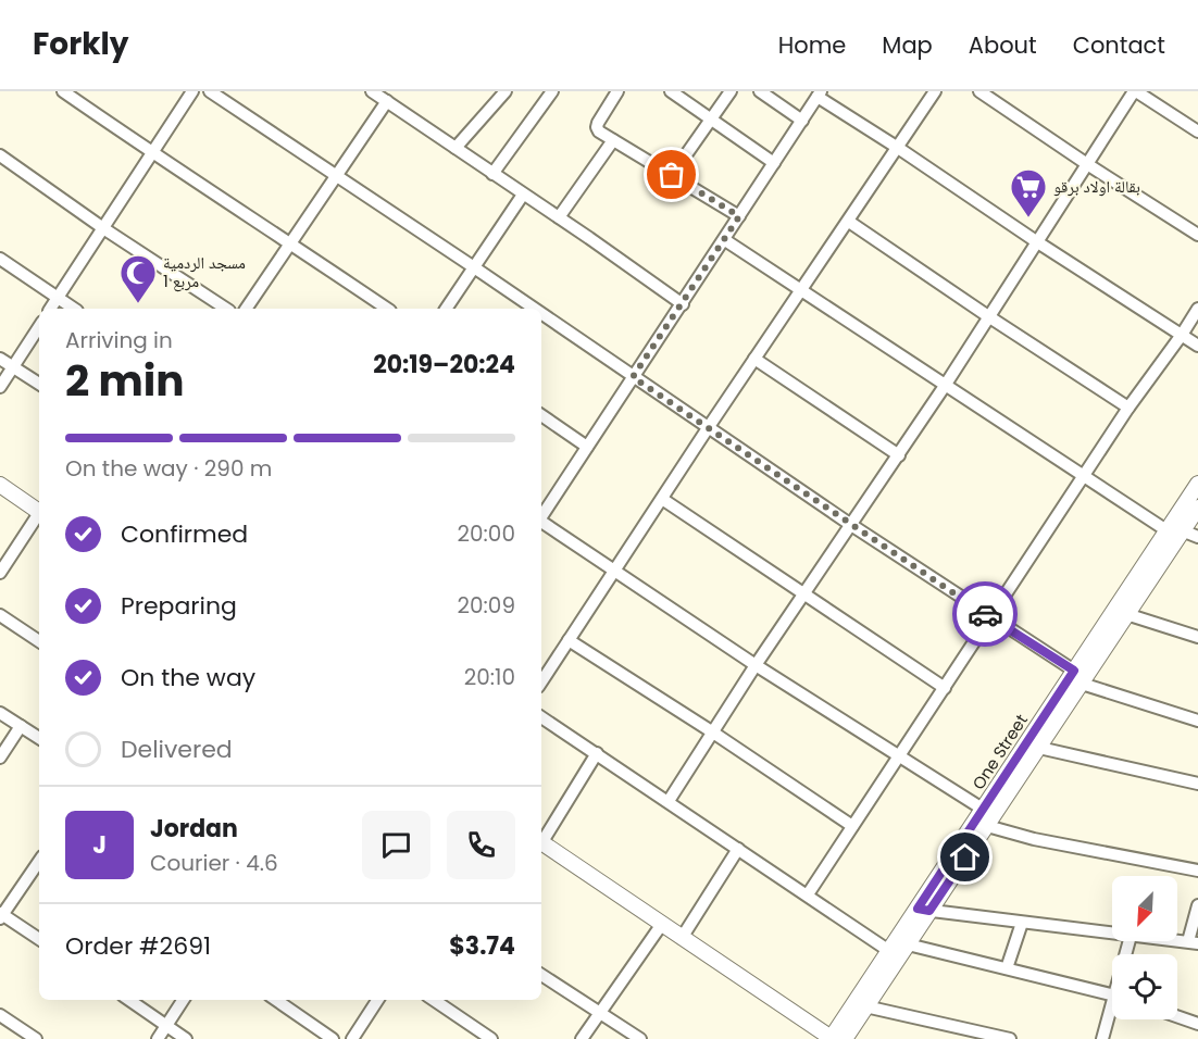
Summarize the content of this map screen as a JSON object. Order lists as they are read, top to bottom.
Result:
{
  "streets": {
    "street": ["One Street"]
  },
  "places": {
    "supermarket": ["بقالة اولاد برقو"],
    "mosque": ["مسجد الردمية مربع 1"]
  },
  "north": "bottom left",
  "page": {
    "header": "Forkly",
    "nav": [
      "Home",
      "Map",
      "About",
      "Contact"
    ],
    "heading": ["2 min", "Arriving in", "20:19–20:24"],
    "panel": [
      "Jordan",
      "Courier · 4.6",
      "Order #2691",
      "$3.74"
    ],
    "bar": "On the way · 290 m",
    "list": [
      ["Confirmed", "20:00"],
      ["Preparing", "20:09"],
      ["On the way", "20:10"],
      "Delivered"
    ],
    "round": "J"
  }
}
